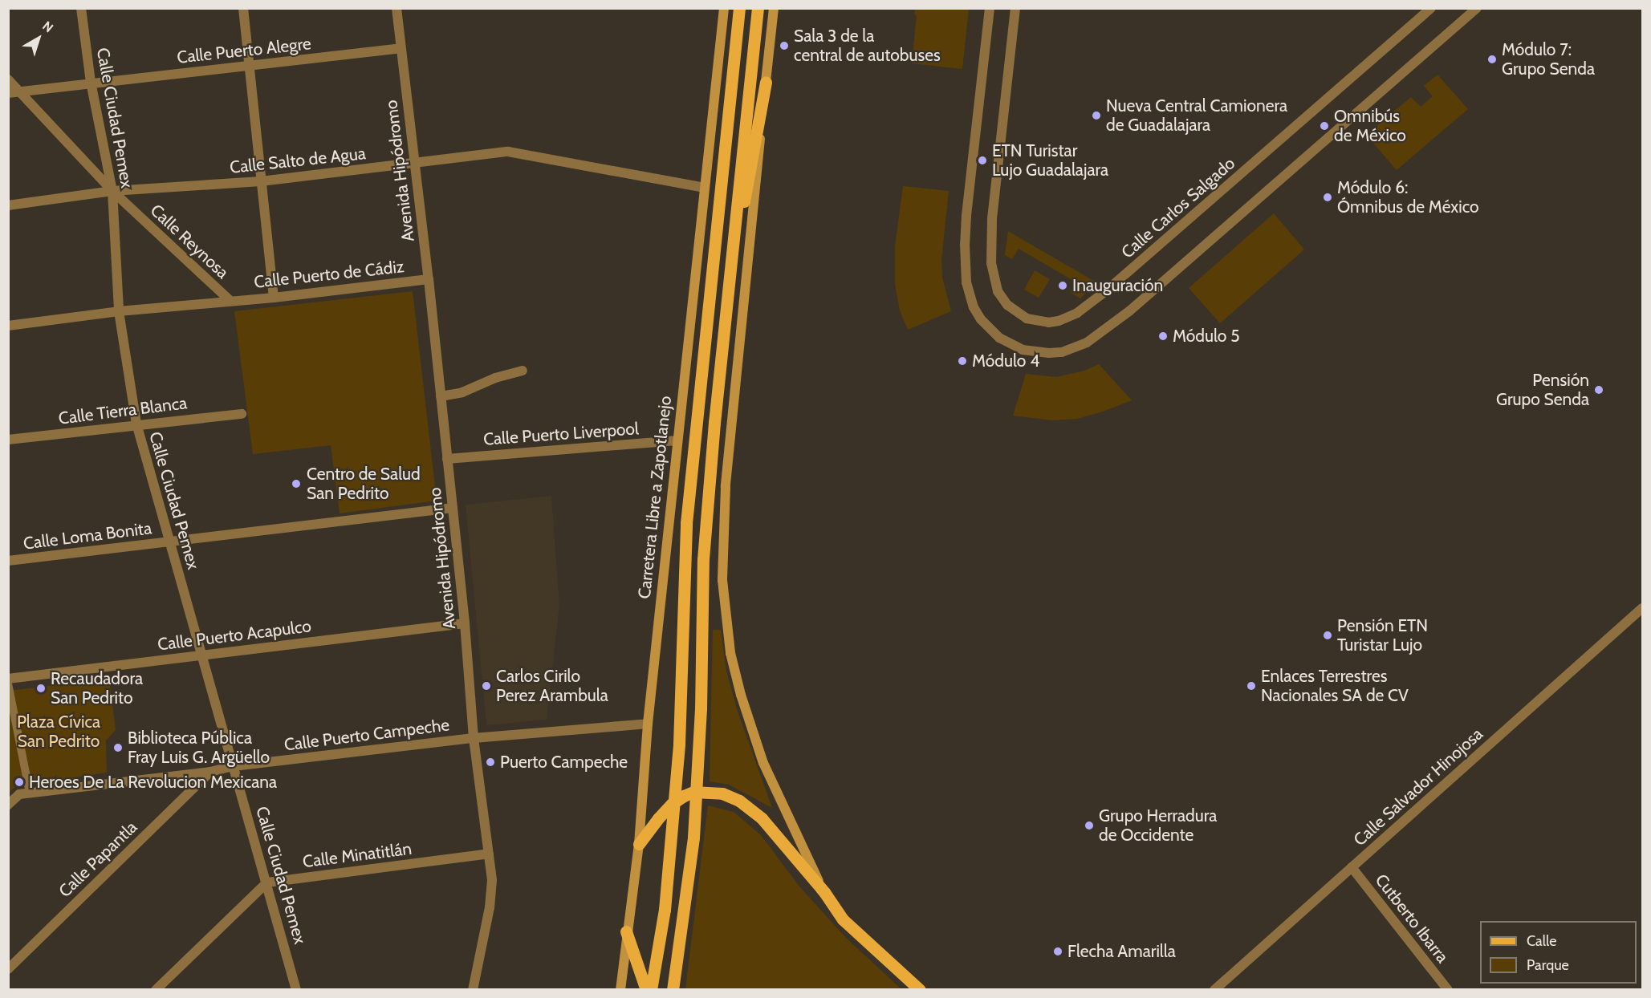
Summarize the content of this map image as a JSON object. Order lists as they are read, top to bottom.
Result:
{
  "streets": {
    "main road": ["Carretera Libre a Zapotlanejo"],
    "street": [
      "Calle Puerto Alegre",
      "Calle Ciudad Pemex",
      "Calle Salto de Agua",
      "Avenida Hipódromo",
      "Calle Carlos Salgado",
      "Calle Reynosa",
      "Calle Puerto de Cádiz",
      "Calle Tierra Blanca",
      "Calle Puerto Liverpool",
      "Calle Loma Bonita",
      "Calle Puerto Acapulco",
      "Calle Puerto Campeche",
      "Calle Salvador Hinojosa",
      "Calle Minatitlán",
      "Calle Papantla",
      "Cutberto Ibarra"
    ]
  },
  "crossings": [
    ["Calle Puerto Alegre", "Calle Ciudad Pemex"],
    ["Calle Puerto Alegre", "Avenida Hipódromo"],
    ["Calle Puerto Alegre", "Calle Reynosa"],
    ["Calle Ciudad Pemex", "Calle Salto de Agua"],
    ["Calle Ciudad Pemex", "Calle Reynosa"],
    ["Calle Ciudad Pemex", "Calle Puerto de Cádiz"],
    ["Calle Ciudad Pemex", "Calle Tierra Blanca"],
    ["Calle Ciudad Pemex", "Calle Loma Bonita"],
    ["Calle Ciudad Pemex", "Calle Puerto Acapulco"],
    ["Calle Ciudad Pemex", "Calle Puerto Campeche"],
    ["Calle Ciudad Pemex", "Calle Minatitlán"],
    ["Calle Salto de Agua", "Avenida Hipódromo"],
    ["Calle Salto de Agua", "Calle Reynosa"],
    ["Calle Salto de Agua", "Carretera Libre a Zapotlanejo"],
    ["Avenida Hipódromo", "Calle Puerto de Cádiz"],
    ["Avenida Hipódromo", "Calle Puerto Liverpool"],
    ["Avenida Hipódromo", "Calle Loma Bonita"],
    ["Avenida Hipódromo", "Calle Puerto Acapulco"],
    ["Avenida Hipódromo", "Calle Puerto Campeche"],
    ["Avenida Hipódromo", "Calle Minatitlán"],
    ["Calle Reynosa", "Calle Puerto de Cádiz"],
    ["Calle Puerto Liverpool", "Carretera Libre a Zapotlanejo"],
    ["Carretera Libre a Zapotlanejo", "Calle Puerto Campeche"],
    ["Calle Puerto Campeche", "Calle Papantla"],
    ["Calle Salvador Hinojosa", "Cutberto Ibarra"]
  ],
  "parks": ["Plaza Cívica San Pedrito"],
  "places": [
    "Sala 3 de la central de autobuses",
    "Módulo 7: Grupo Senda",
    "Nueva Central Camionera de Guadalajara",
    "Omnibús de México",
    "ETN Turistar Lujo Guadalajara",
    "Módulo 6: Ómnibus de México",
    "Inauguración",
    "Módulo 5",
    "Módulo 4",
    "Pensión Grupo Senda",
    "Centro de Salud San Pedrito",
    "Pensión ETN Turistar Lujo",
    "Carlos Cirilo Perez Arambula",
    "Enlaces Terrestres Nacionales SA de CV",
    "Recaudadora San Pedrito",
    "Biblioteca Pública Fray Luis G. Argüello",
    "Puerto Campeche",
    "Heroes De La Revolucion Mexicana",
    "Grupo Herradura de Occidente",
    "Flecha Amarilla"
  ],
  "legend": ["Calle", "Parque"],
  "north": "top right"
}
